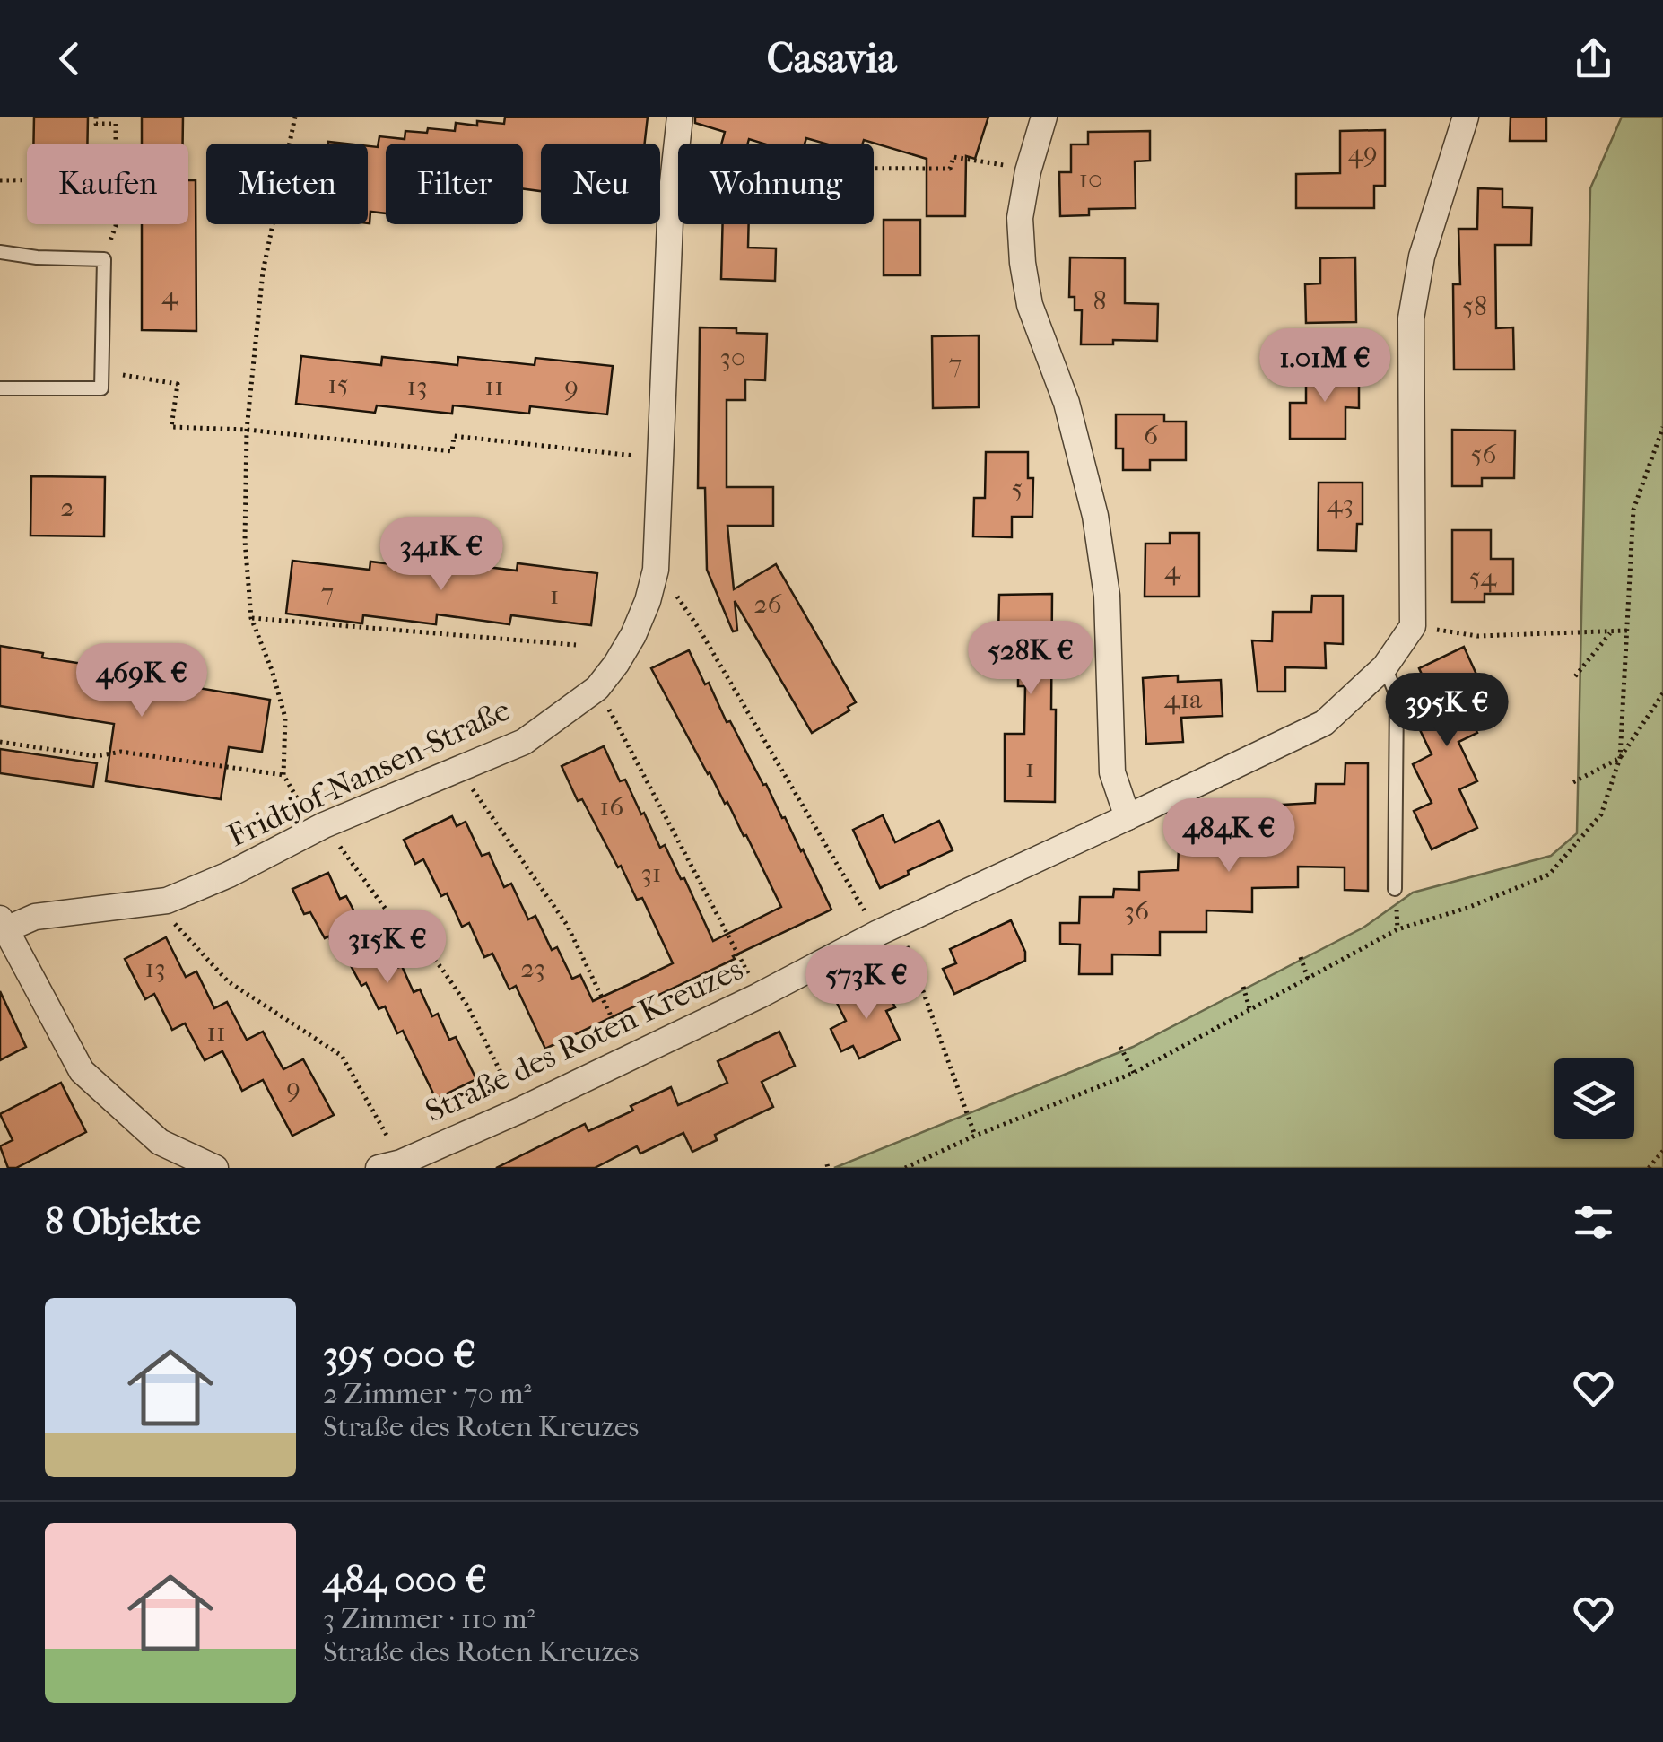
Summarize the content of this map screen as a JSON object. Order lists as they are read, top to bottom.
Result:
{
  "streets": {
    "street": ["Fridtjof-Nansen-Straße", "Straße des Roten Kreuzes"]
  },
  "house_numbers": [
    "49",
    "10",
    "4",
    "8",
    "58",
    "30",
    "7",
    "15",
    "13",
    "11",
    "9",
    "6",
    "56",
    "5",
    "43",
    "2",
    "4",
    "54",
    "7",
    "1",
    "26",
    "41a",
    "1",
    "16",
    "31",
    "36",
    "13",
    "23",
    "11",
    "9"
  ],
  "page": {
    "header": "Casavia",
    "chip": [
      "Kaufen",
      "Mieten",
      "Filter",
      "Neu",
      "Wohnung"
    ],
    "price": [
      "1.01M €",
      "341K €",
      "528K €",
      "469K €",
      "395K €",
      "484K €",
      "315K €",
      "573K €"
    ],
    "heading": "8 Objekte",
    "list": [
      {
        "name": "395 000 €",
        "note": "2 Zimmer · 70 m² · Straße des Roten Kreuzes"
      },
      {
        "name": "484 000 €",
        "note": "3 Zimmer · 110 m² · Straße des Roten Kreuzes"
      }
    ]
  }
}
